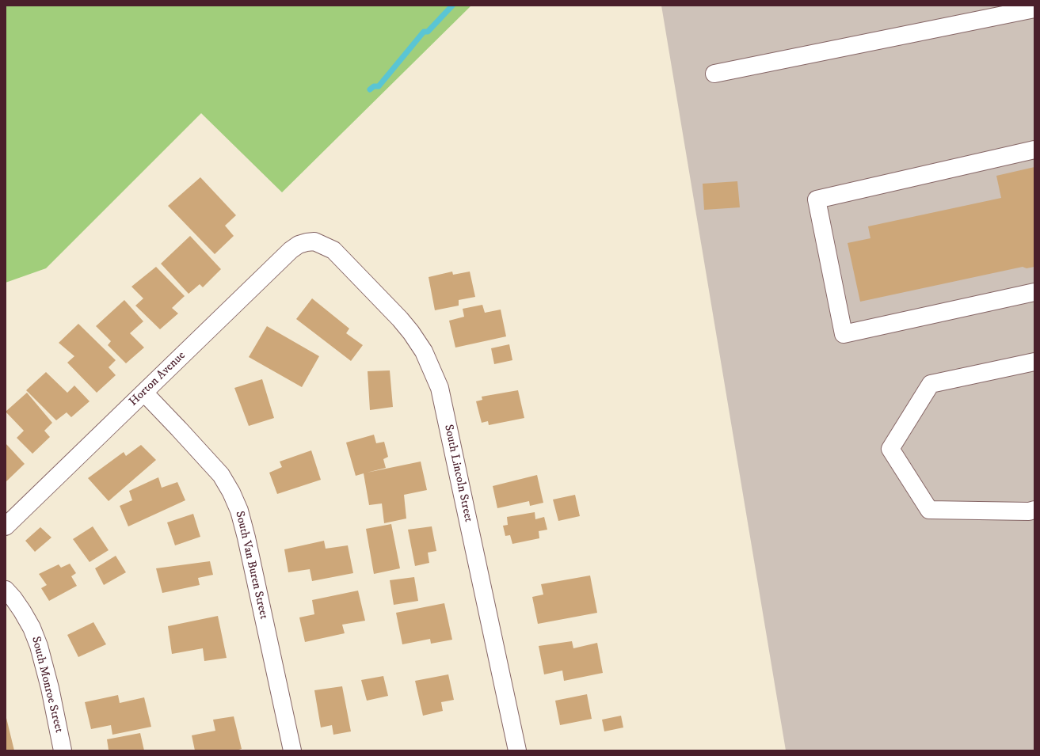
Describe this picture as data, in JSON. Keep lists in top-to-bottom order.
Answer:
{
  "streets": {
    "street": [
      "Horton Avenue",
      "South Lincoln Street",
      "South Van Buren Street",
      "South Monroe Street"
    ]
  },
  "crossings": [
    ["Horton Avenue", "South Lincoln Street"],
    ["Horton Avenue", "South Van Buren Street"]
  ]
}
